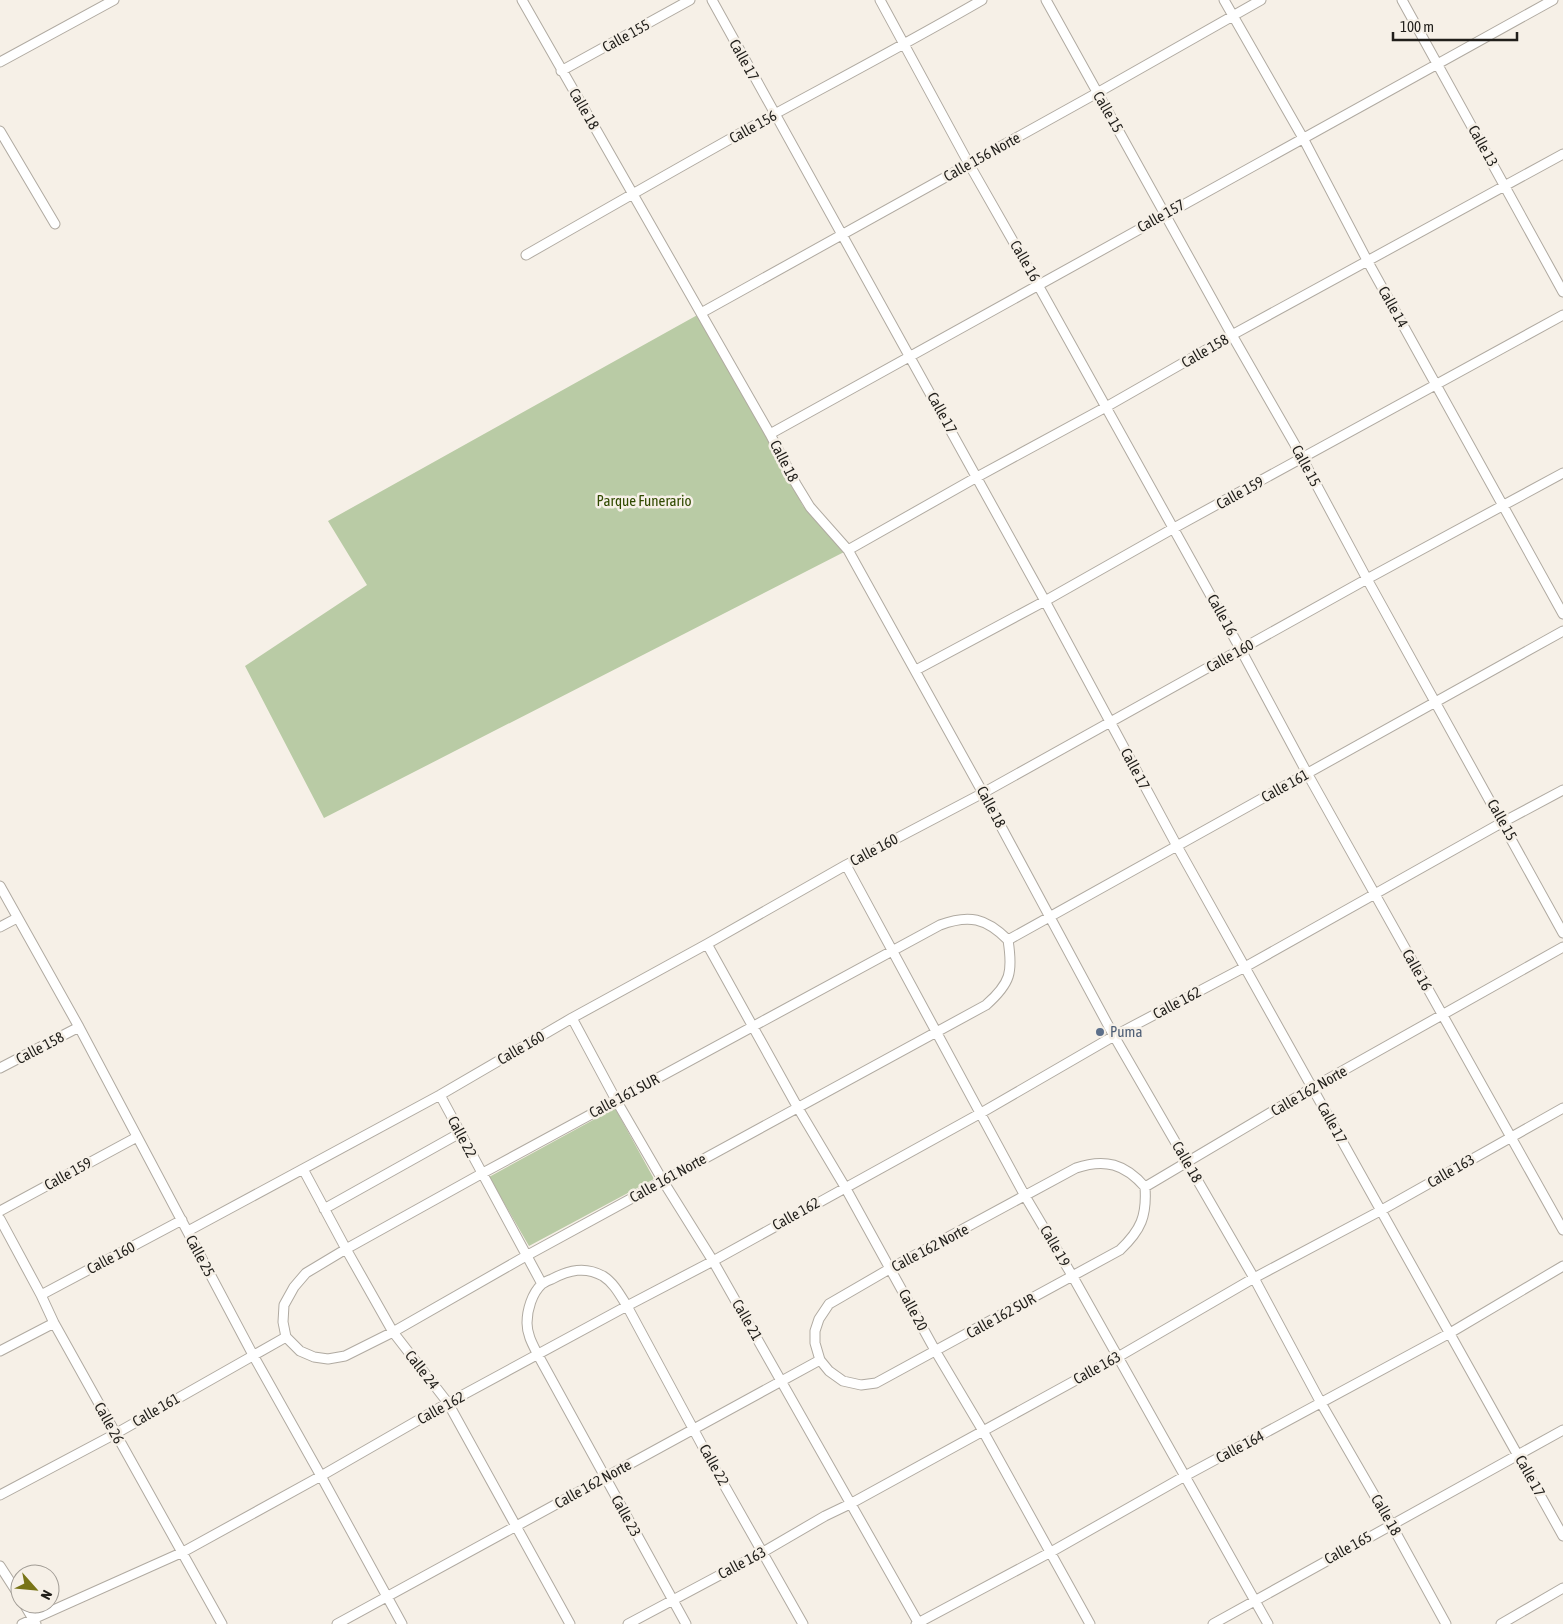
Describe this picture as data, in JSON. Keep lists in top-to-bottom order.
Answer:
{
  "streets": {
    "street": [
      "Calle 155",
      "Calle 17",
      "Calle 18",
      "Calle 15",
      "Calle 156",
      "Calle 13",
      "Calle 156 Norte",
      "Calle 157",
      "Calle 16",
      "Calle 14",
      "Calle 158",
      "Calle 159",
      "Calle 160",
      "Calle 161",
      "Calle 162",
      "Calle 162 Norte",
      "Calle 161 SUR",
      "Calle 22",
      "Calle 163",
      "Calle 161 Norte",
      "Calle 19",
      "Calle 25",
      "Calle 20",
      "Calle 162 SUR",
      "Calle 21",
      "Calle 24",
      "Calle 26",
      "Calle 164",
      "Calle 23",
      "Calle 165"
    ]
  },
  "crossings": [
    ["Calle 155", "Calle 18"],
    ["Calle 17", "Calle 156"],
    ["Calle 17", "Calle 156 Norte"],
    ["Calle 17", "Calle 157"],
    ["Calle 17", "Calle 158"],
    ["Calle 17", "Calle 159"],
    ["Calle 17", "Calle 160"],
    ["Calle 17", "Calle 161"],
    ["Calle 17", "Calle 162"],
    ["Calle 17", "Calle 162 Norte"],
    ["Calle 17", "Calle 163"],
    ["Calle 17", "Calle 164"],
    ["Calle 17", "Calle 165"],
    ["Calle 18", "Calle 156"],
    ["Calle 18", "Calle 156 Norte"],
    ["Calle 18", "Calle 157"],
    ["Calle 18", "Calle 158"],
    ["Calle 18", "Calle 159"],
    ["Calle 18", "Calle 160"],
    ["Calle 18", "Calle 161"],
    ["Calle 18", "Calle 162"],
    ["Calle 18", "Calle 162 Norte"],
    ["Calle 18", "Calle 163"],
    ["Calle 18", "Calle 164"],
    ["Calle 18", "Calle 165"],
    ["Calle 15", "Calle 156 Norte"],
    ["Calle 15", "Calle 157"],
    ["Calle 15", "Calle 158"],
    ["Calle 15", "Calle 159"],
    ["Calle 15", "Calle 160"],
    ["Calle 15", "Calle 161"],
    ["Calle 15", "Calle 162"],
    ["Calle 156", "Calle 16"],
    ["Calle 13", "Calle 157"],
    ["Calle 13", "Calle 158"],
    ["Calle 156 Norte", "Calle 16"],
    ["Calle 156 Norte", "Calle 14"],
    ["Calle 157", "Calle 16"],
    ["Calle 157", "Calle 14"],
    ["Calle 16", "Calle 158"],
    ["Calle 16", "Calle 159"],
    ["Calle 16", "Calle 160"],
    ["Calle 16", "Calle 161"],
    ["Calle 16", "Calle 162"],
    ["Calle 16", "Calle 162 Norte"],
    ["Calle 16", "Calle 163"],
    ["Calle 14", "Calle 158"],
    ["Calle 14", "Calle 159"],
    ["Calle 14", "Calle 160"],
    ["Calle 158", "Calle 25"],
    ["Calle 159", "Calle 25"],
    ["Calle 160", "Calle 22"],
    ["Calle 160", "Calle 19"],
    ["Calle 160", "Calle 25"],
    ["Calle 160", "Calle 20"],
    ["Calle 160", "Calle 21"],
    ["Calle 160", "Calle 24"],
    ["Calle 160", "Calle 26"],
    ["Calle 161", "Calle 161 SUR"],
    ["Calle 161", "Calle 161 Norte"],
    ["Calle 161", "Calle 19"],
    ["Calle 161", "Calle 25"],
    ["Calle 161", "Calle 24"],
    ["Calle 161", "Calle 26"],
    ["Calle 162", "Calle 22"],
    ["Calle 162", "Calle 19"],
    ["Calle 162", "Calle 25"],
    ["Calle 162", "Calle 20"],
    ["Calle 162", "Calle 21"],
    ["Calle 162", "Calle 24"],
    ["Calle 162", "Calle 26"],
    ["Calle 162", "Calle 23"],
    ["Calle 162 Norte", "Calle 22"],
    ["Calle 162 Norte", "Calle 19"],
    ["Calle 162 Norte", "Calle 25"],
    ["Calle 162 Norte", "Calle 20"],
    ["Calle 162 Norte", "Calle 162 SUR"],
    ["Calle 162 Norte", "Calle 21"],
    ["Calle 162 Norte", "Calle 24"],
    ["Calle 162 Norte", "Calle 23"],
    ["Calle 161 SUR", "Calle 22"],
    ["Calle 161 SUR", "Calle 161 Norte"],
    ["Calle 161 SUR", "Calle 19"],
    ["Calle 161 SUR", "Calle 20"],
    ["Calle 161 SUR", "Calle 21"],
    ["Calle 161 SUR", "Calle 24"],
    ["Calle 22", "Calle 163"],
    ["Calle 22", "Calle 161 Norte"],
    ["Calle 22", "Calle 23"],
    ["Calle 163", "Calle 19"],
    ["Calle 163", "Calle 20"],
    ["Calle 163", "Calle 21"],
    ["Calle 163", "Calle 23"],
    ["Calle 161 Norte", "Calle 19"],
    ["Calle 161 Norte", "Calle 20"],
    ["Calle 161 Norte", "Calle 21"],
    ["Calle 161 Norte", "Calle 24"],
    ["Calle 19", "Calle 162 SUR"],
    ["Calle 19", "Calle 164"],
    ["Calle 19", "Calle 165"],
    ["Calle 20", "Calle 162 SUR"],
    ["Calle 20", "Calle 164"],
    ["Calle 21", "Calle 164"]
  ],
  "parks": ["Parque Funerario"],
  "places": ["Puma"],
  "scale_bar": "100 m",
  "north": "bottom right"
}
